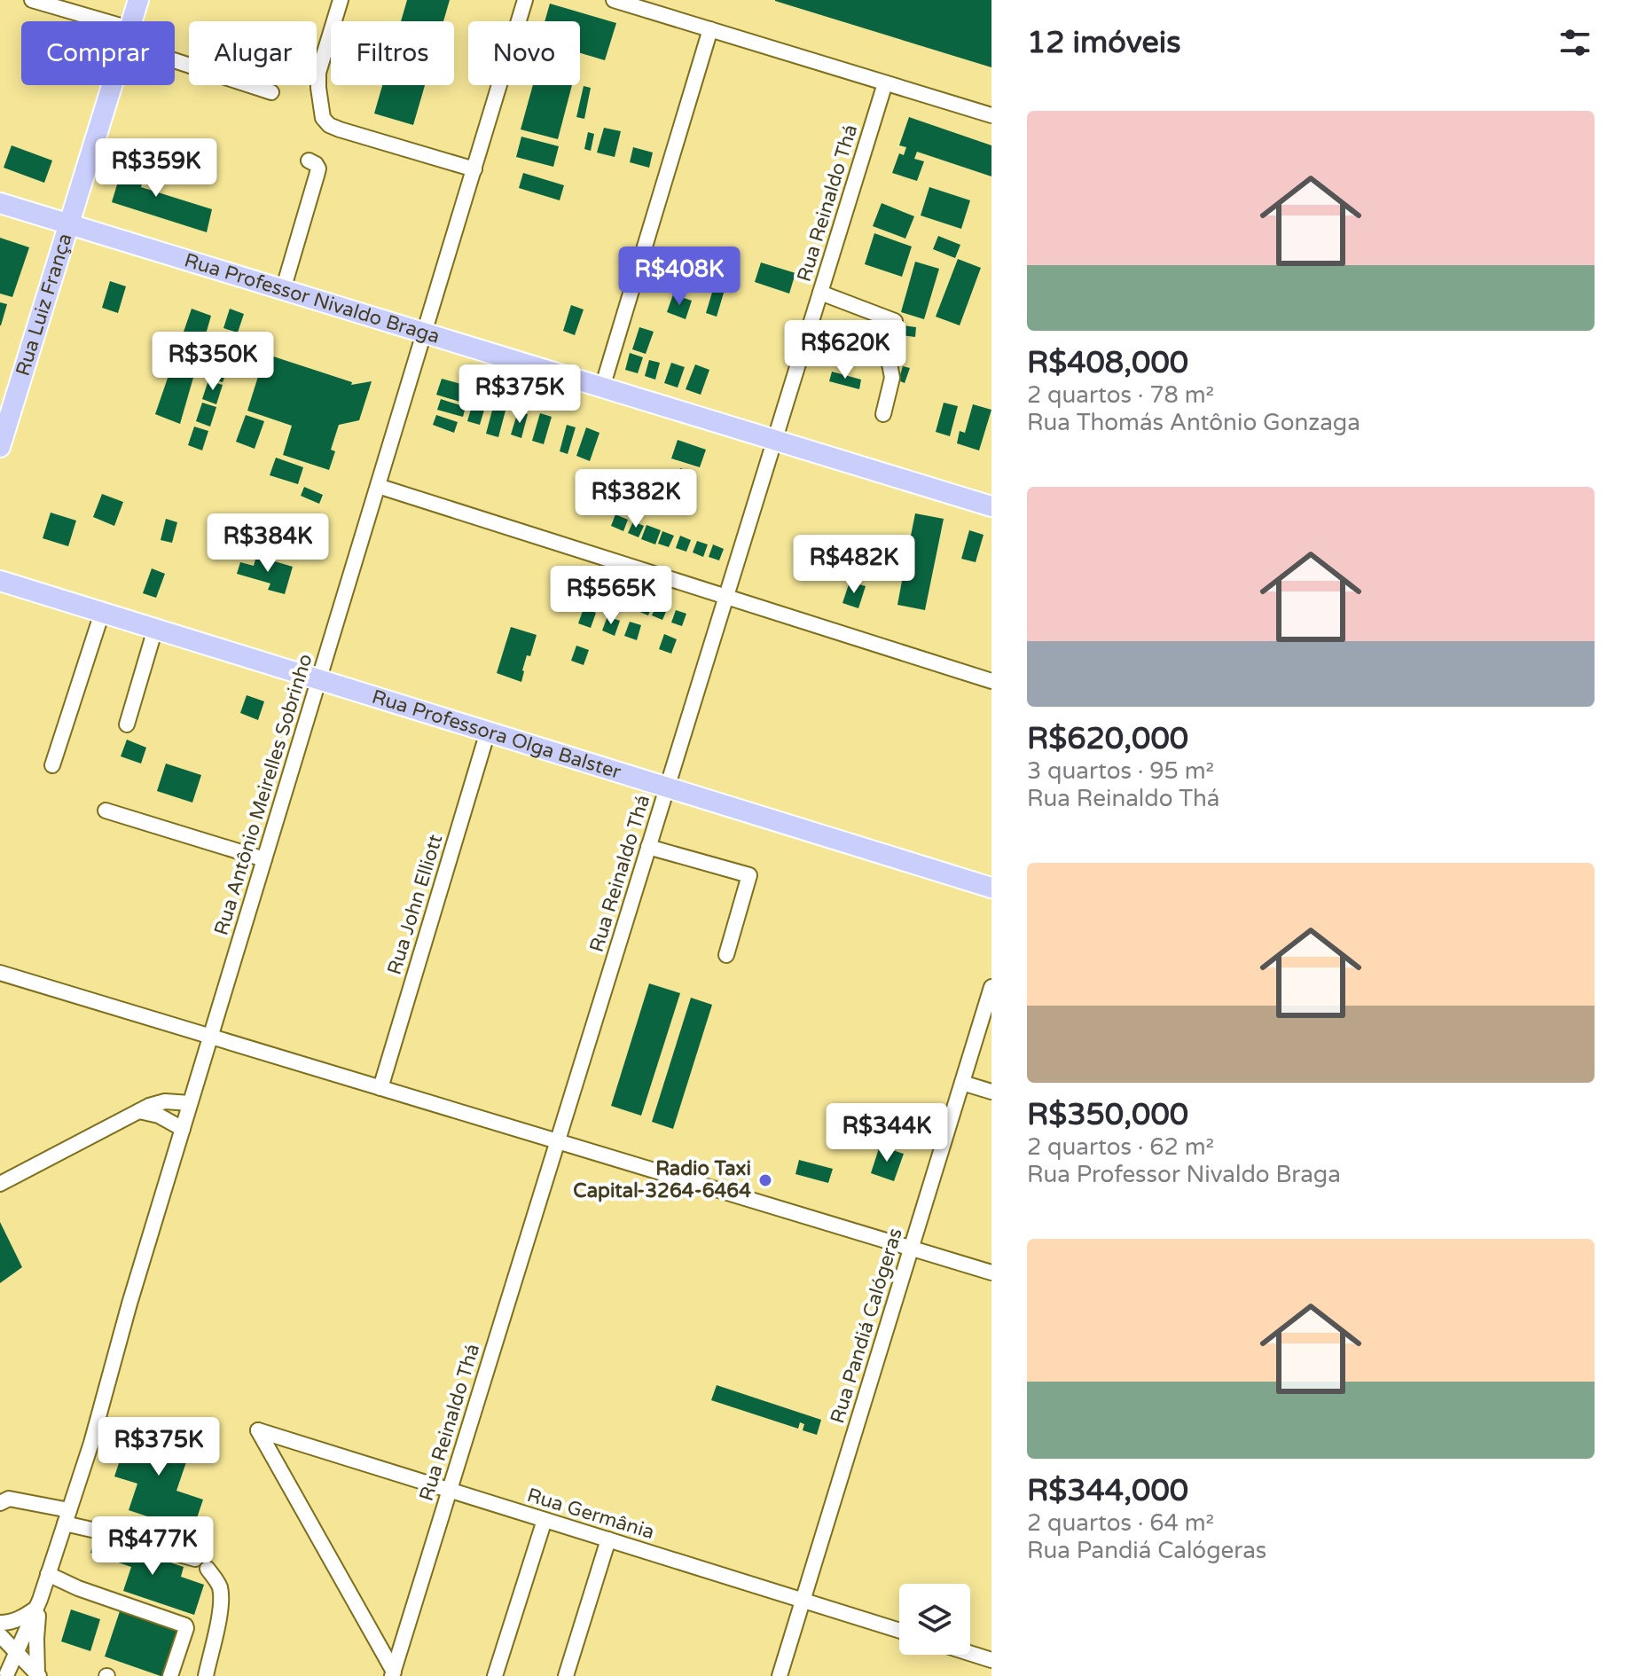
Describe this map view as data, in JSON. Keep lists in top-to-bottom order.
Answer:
{
  "streets": {
    "main road": ["Rua Professor Nivaldo Braga", "Rua Luiz França", "Rua Professora Olga Balster"],
    "street": [
      "Rua Reinaldo Thá",
      "Rua Antônio Meirelles Sobrinho",
      "Rua John Elliott",
      "Rua Pandiá Calógeras",
      "Rua Germânia"
    ]
  },
  "crossings": [
    ["Rua Reinaldo Thá", "Rua Professor Nivaldo Braga"],
    ["Rua Reinaldo Thá", "Rua Professora Olga Balster"],
    ["Rua Reinaldo Thá", "Rua Germânia"],
    ["Rua Professor Nivaldo Braga", "Rua Luiz França"],
    ["Rua Professor Nivaldo Braga", "Rua Antônio Meirelles Sobrinho"],
    ["Rua Professora Olga Balster", "Rua Antônio Meirelles Sobrinho"],
    ["Rua Professora Olga Balster", "Rua John Elliott"],
    ["Rua Pandiá Calógeras", "Rua Germânia"]
  ],
  "places": ["Radio Taxi Capital-3264-6464"],
  "page": {
    "heading": "12 imóveis",
    "chip": [
      "Comprar",
      "Alugar",
      "Filtros",
      "Novo"
    ],
    "list": [
      {
        "name": "R$408,000",
        "note": "2 quartos · 78 m² · Rua Thomás Antônio Gonzaga"
      },
      {
        "name": "R$620,000",
        "note": "3 quartos · 95 m² · Rua Reinaldo Thá"
      },
      {
        "name": "R$350,000",
        "note": "2 quartos · 62 m² · Rua Professor Nivaldo Braga"
      },
      {
        "name": "R$344,000",
        "note": "2 quartos · 64 m² · Rua Pandiá Calógeras"
      }
    ],
    "price": [
      "R$359K",
      "R$408K",
      "R$620K",
      "R$350K",
      "R$375K",
      "R$382K",
      "R$384K",
      "R$482K",
      "R$565K",
      "R$344K",
      "R$375K",
      "R$477K"
    ]
  }
}
